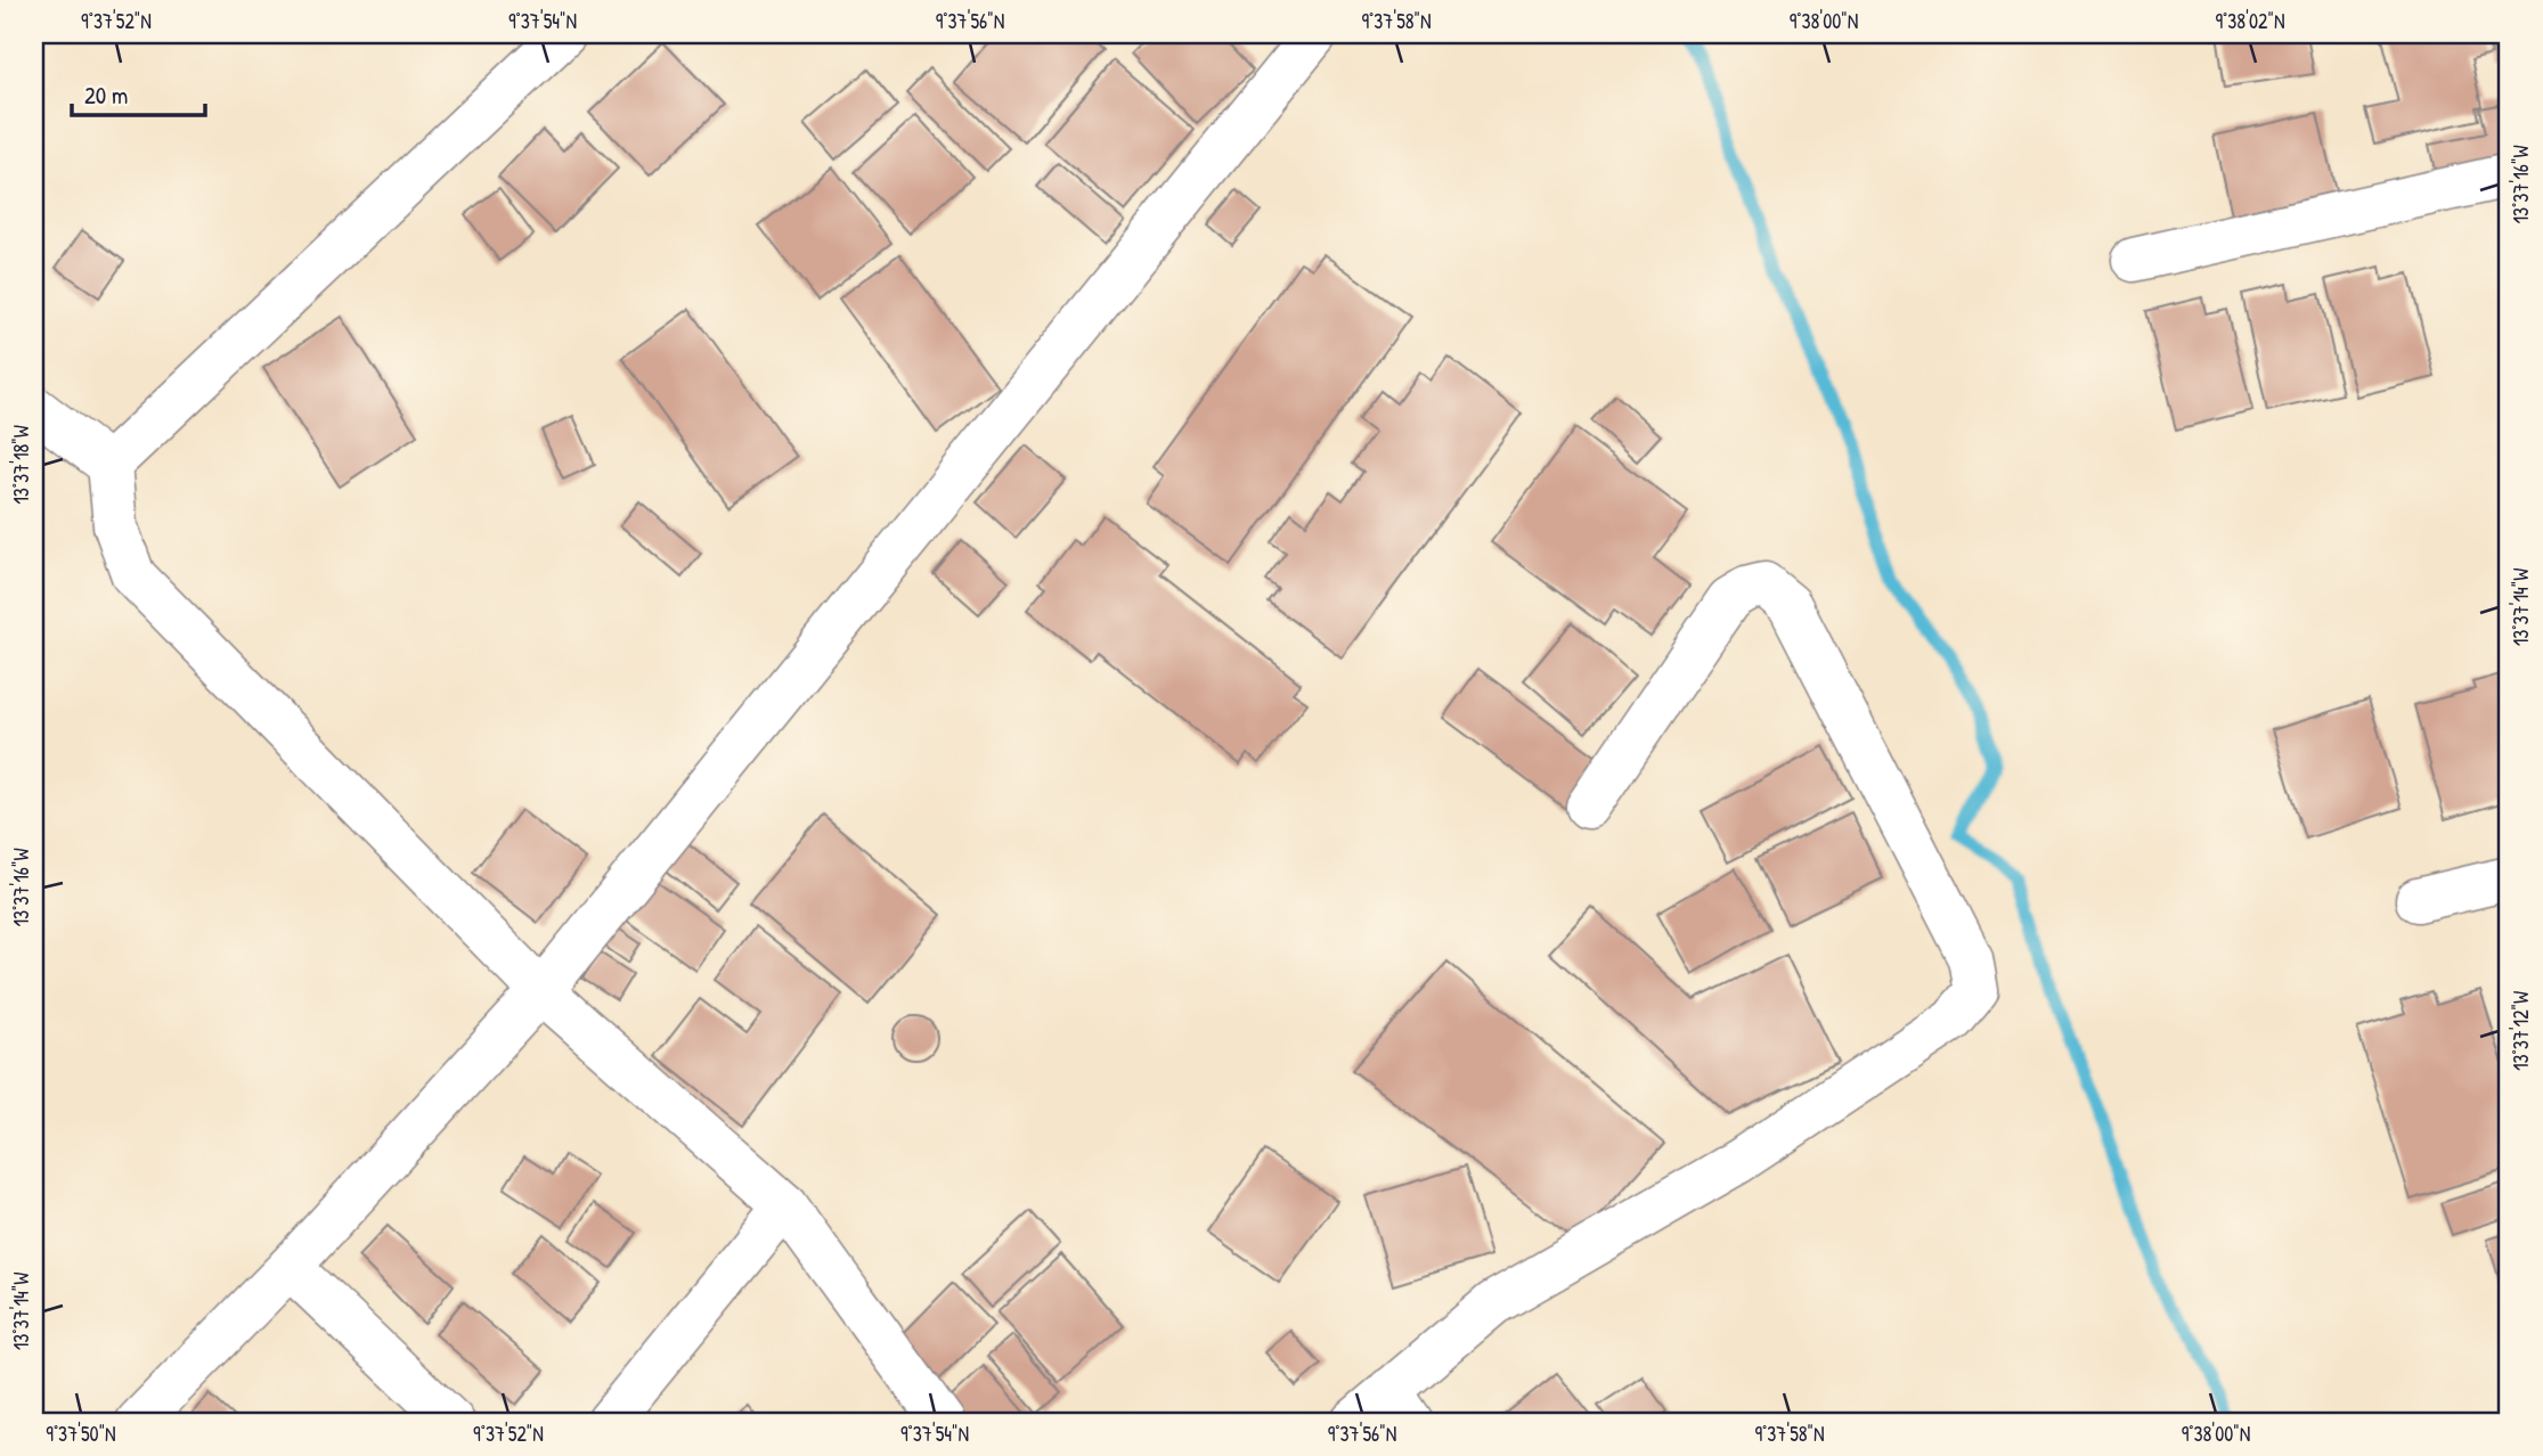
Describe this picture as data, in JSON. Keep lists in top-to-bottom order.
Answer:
{
  "scale_bar": "20 m",
  "coordinates": [
    "9°37'52\"N",
    "9°37'54\"N",
    "9°37'56\"N",
    "9°37'58\"N",
    "9°38'00\"N",
    "9°38'02\"N",
    "13°37'16\"W",
    "13°37'18\"W",
    "13°37'14\"W",
    "13°37'12\"W",
    "9°37'50\"N"
  ]
}
